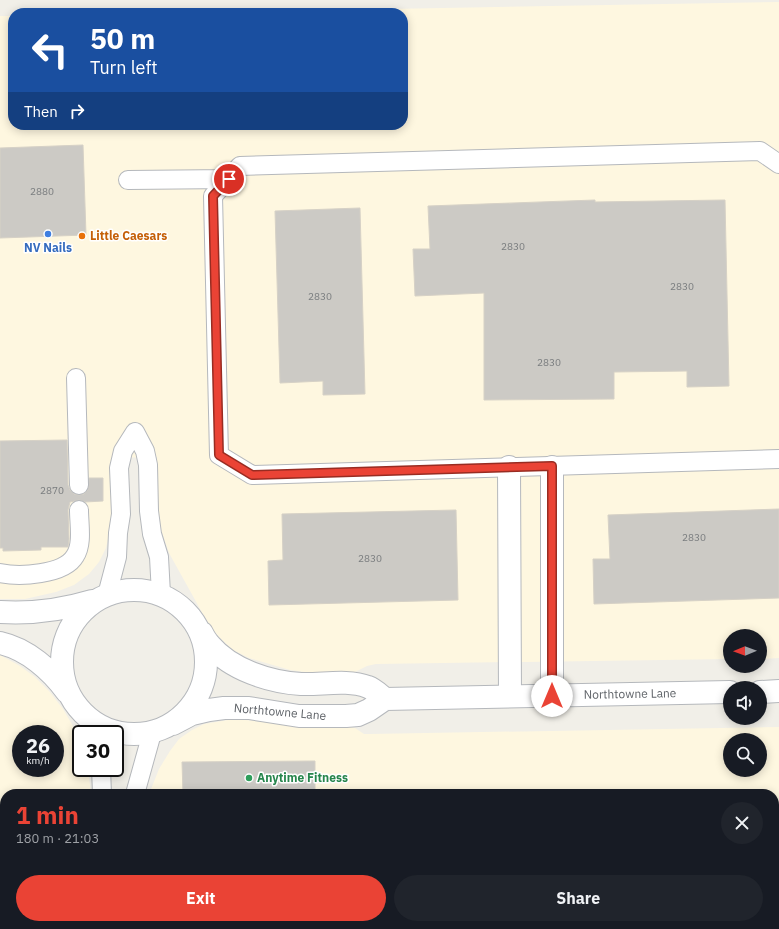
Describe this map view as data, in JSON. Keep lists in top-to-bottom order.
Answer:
{
  "streets": {
    "street": ["Northtowne Lane"]
  },
  "places": ["NV Nails", "Little Caesars", "Anytime Fitness"],
  "house_numbers": [
    "2880",
    "2830",
    "2830",
    "2830",
    "2830",
    "2870",
    "2830",
    "2830"
  ],
  "north": "left",
  "page": {
    "turn": ["50 m", "Turn left"],
    "then": "Then",
    "speed": "26 km/h",
    "limit": "30",
    "heading": ["1 min", "180 m · 21:03"],
    "buttons": ["Exit", "Share"]
  }
}
